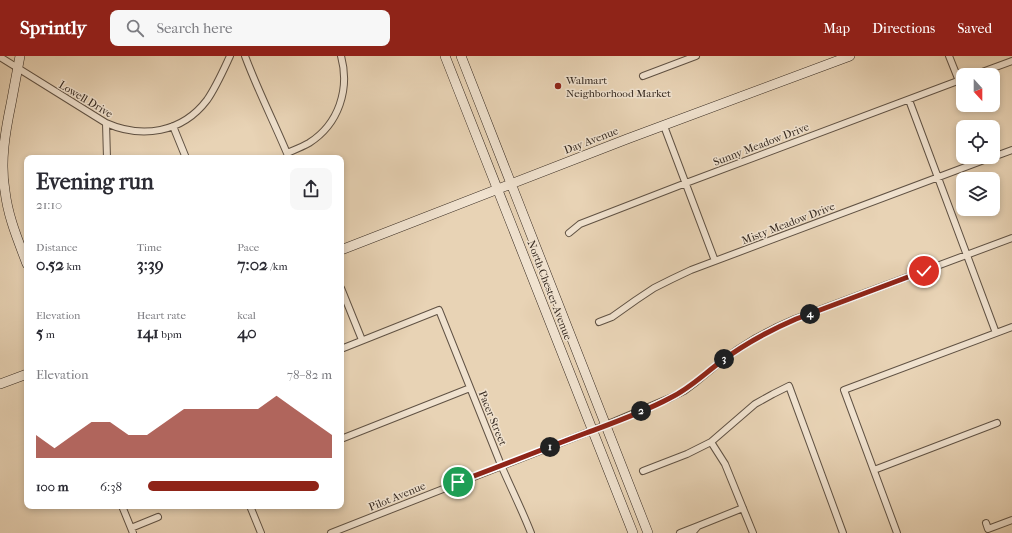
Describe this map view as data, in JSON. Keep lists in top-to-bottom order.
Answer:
{
  "streets": {
    "main road": ["Day Avenue", "North Chester Avenue"],
    "street": [
      "Lowell Drive",
      "Sunny Meadow Drive",
      "Misty Meadow Drive",
      "Pacer Street",
      "Pilot Avenue"
    ]
  },
  "crossings": [
    ["Day Avenue", "North Chester Avenue"],
    ["North Chester Avenue", "Pilot Avenue"],
    ["Pacer Street", "Pilot Avenue"]
  ],
  "places": ["Walmart Neighborhood Market"],
  "north": "bottom",
  "page": {
    "header": "Sprintly",
    "search": "Search here",
    "nav": ["Map", "Directions", "Saved"],
    "heading": ["Evening run", "21:10"],
    "stats": [
      ["Distance", "0.52 km"],
      ["Time", "3:39"],
      ["Pace", "7:02 /km"],
      ["Elevation", "5 m"],
      ["Heart rate", "141 bpm"],
      ["kcal", "40"]
    ],
    "pins": [
      "4",
      "3",
      "2",
      "1"
    ],
    "chart": ["Elevation", "78–82 m"],
    "list": [
      {
        "name": "100 m",
        "note": "6:38"
      }
    ]
  }
}
